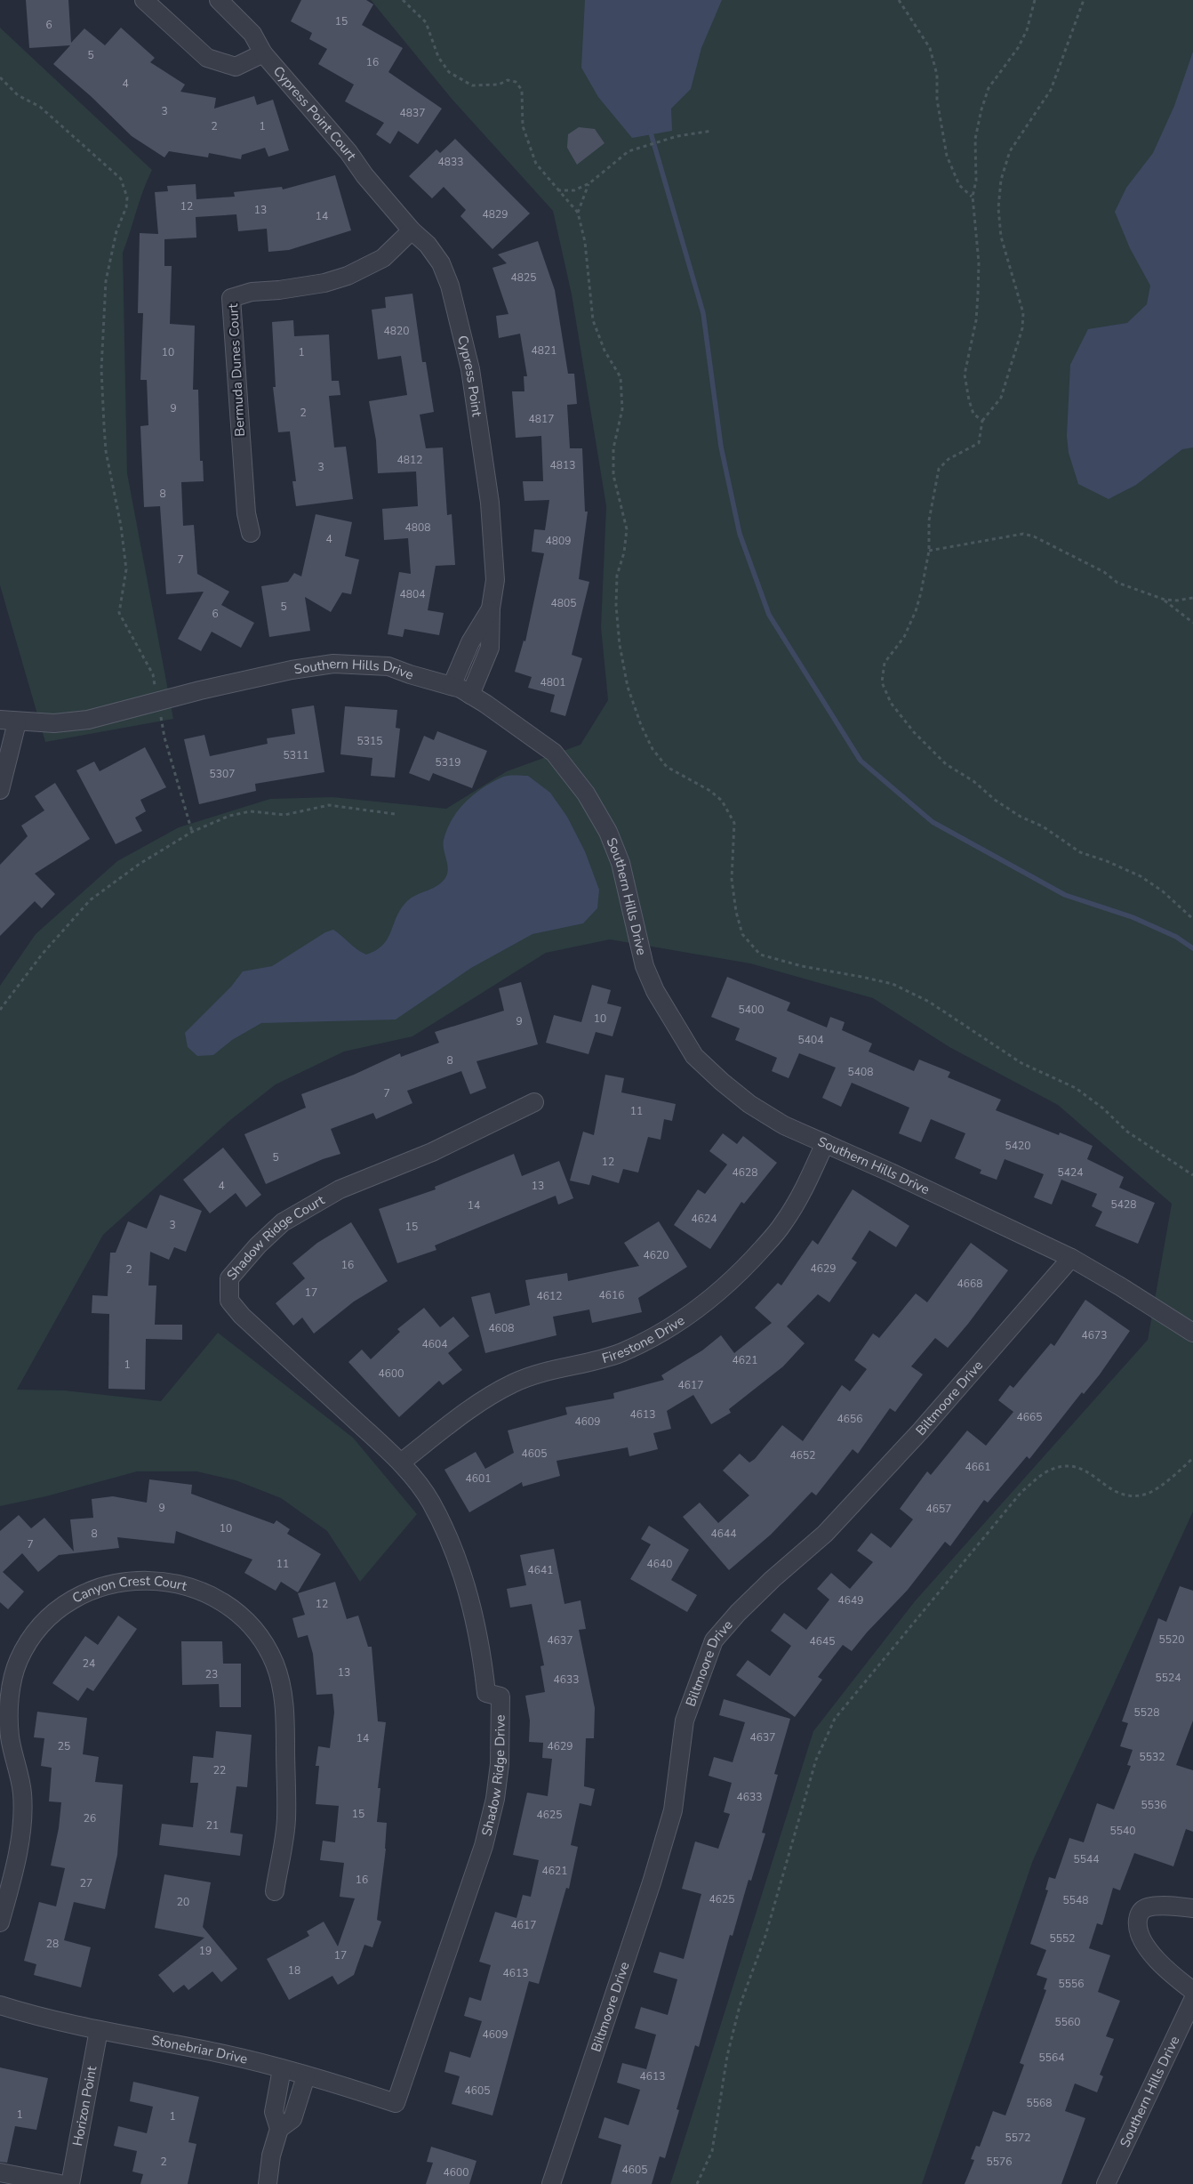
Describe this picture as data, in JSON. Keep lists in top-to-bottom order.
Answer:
{
  "streets": {
    "street": [
      "Cypress Point Court",
      "Bermuda Dunes Court",
      "Cypress Point",
      "Southern Hills Drive",
      "Shadow Ridge Court",
      "Firestone Drive",
      "Biltmoore Drive",
      "Canyon Crest Court",
      "Shadow Ridge Drive",
      "Stonebriar Drive",
      "Horizon Point"
    ]
  },
  "crossings": [
    ["Cypress Point Court", "Cypress Point"],
    ["Bermuda Dunes Court", "Cypress Point"],
    ["Cypress Point", "Southern Hills Drive"],
    ["Southern Hills Drive", "Firestone Drive"],
    ["Southern Hills Drive", "Biltmoore Drive"],
    ["Shadow Ridge Court", "Firestone Drive"],
    ["Shadow Ridge Court", "Shadow Ridge Drive"],
    ["Firestone Drive", "Shadow Ridge Drive"],
    ["Shadow Ridge Drive", "Stonebriar Drive"],
    ["Stonebriar Drive", "Horizon Point"]
  ],
  "house_numbers": [
    "15",
    "6",
    "5",
    "16",
    "4",
    "3",
    "4837",
    "2",
    "1",
    "4833",
    "12",
    "13",
    "4829",
    "14",
    "4825",
    "4820",
    "4821",
    "10",
    "1",
    "9",
    "2",
    "4817",
    "4812",
    "4813",
    "3",
    "8",
    "4808",
    "4",
    "4809",
    "7",
    "4804",
    "4805",
    "5",
    "6",
    "4801",
    "5315",
    "5311",
    "5319",
    "5307",
    "5400",
    "10",
    "9",
    "5404",
    "8",
    "5408",
    "7",
    "11",
    "5420",
    "5",
    "12",
    "4628",
    "5424",
    "4",
    "13",
    "5428",
    "14",
    "4624",
    "3",
    "15",
    "4620",
    "16",
    "4629",
    "2",
    "4668",
    "17",
    "4616",
    "4612",
    "4608",
    "4673",
    "4604",
    "4621",
    "1",
    "4600",
    "4617",
    "4613",
    "4665",
    "4656",
    "4609",
    "4605",
    "4652",
    "4661",
    "4601",
    "9",
    "4657",
    "10",
    "8",
    "4644",
    "7",
    "11",
    "4640",
    "4641",
    "4649",
    "12",
    "5520",
    "4637",
    "4645",
    "24",
    "13",
    "23",
    "5524",
    "4633",
    "5528",
    "4637",
    "14",
    "25",
    "4629",
    "5532",
    "22",
    "4633",
    "5536",
    "15",
    "4625",
    "26",
    "21",
    "5540",
    "5544",
    "4621",
    "16",
    "27",
    "4625",
    "5548",
    "20",
    "4617",
    "5552",
    "28",
    "19",
    "17",
    "18",
    "4613",
    "5556",
    "5560",
    "4609",
    "5564",
    "4613",
    "4605",
    "5568",
    "1",
    "1",
    "5572",
    "2",
    "5576",
    "4605",
    "4600"
  ]
}
